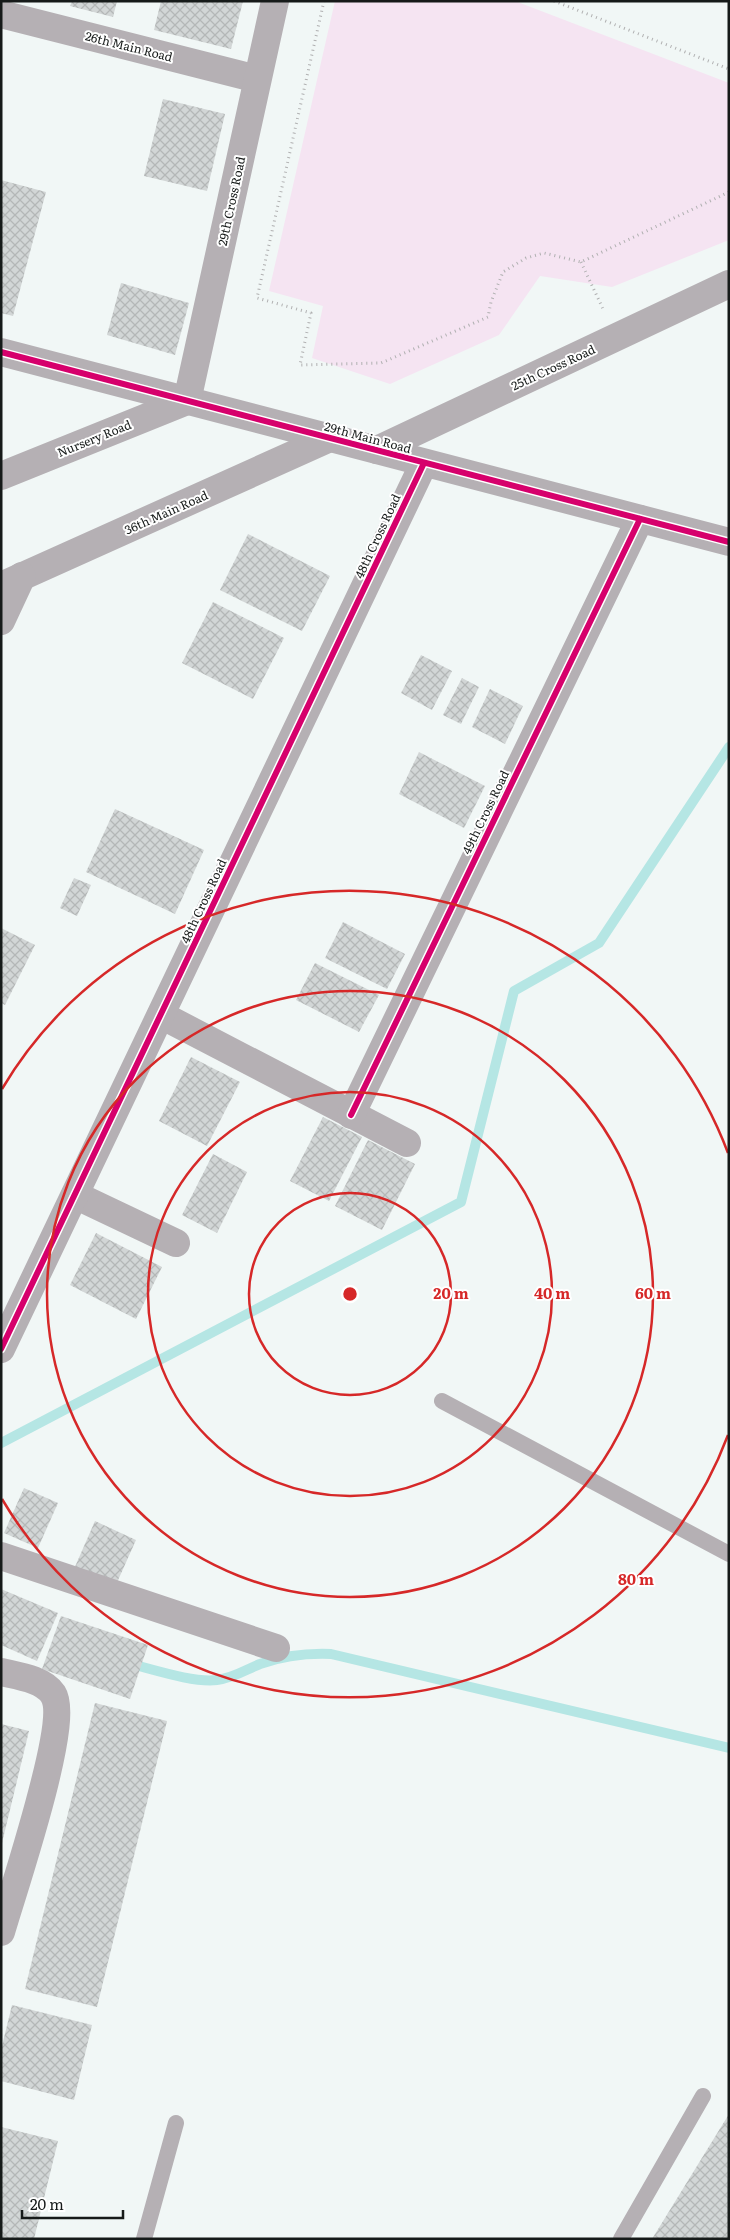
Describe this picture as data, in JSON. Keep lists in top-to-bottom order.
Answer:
{
  "streets": {
    "street": [
      "26th Main Road",
      "29th Cross Road",
      "25th Cross Road",
      "29th Main Road",
      "Nursery Road",
      "36th Main Road",
      "48th Cross Road",
      "49th Cross Road"
    ]
  },
  "crossings": [
    ["26th Main Road", "29th Cross Road"],
    ["29th Cross Road", "29th Main Road"],
    ["29th Cross Road", "Nursery Road"],
    ["25th Cross Road", "29th Main Road"],
    ["29th Main Road", "Nursery Road"],
    ["29th Main Road", "36th Main Road"],
    ["29th Main Road", "48th Cross Road"],
    ["29th Main Road", "49th Cross Road"]
  ],
  "scale_bar": "20 m",
  "rings": [
    "20 m",
    "40 m",
    "60 m",
    "80 m"
  ]
}
